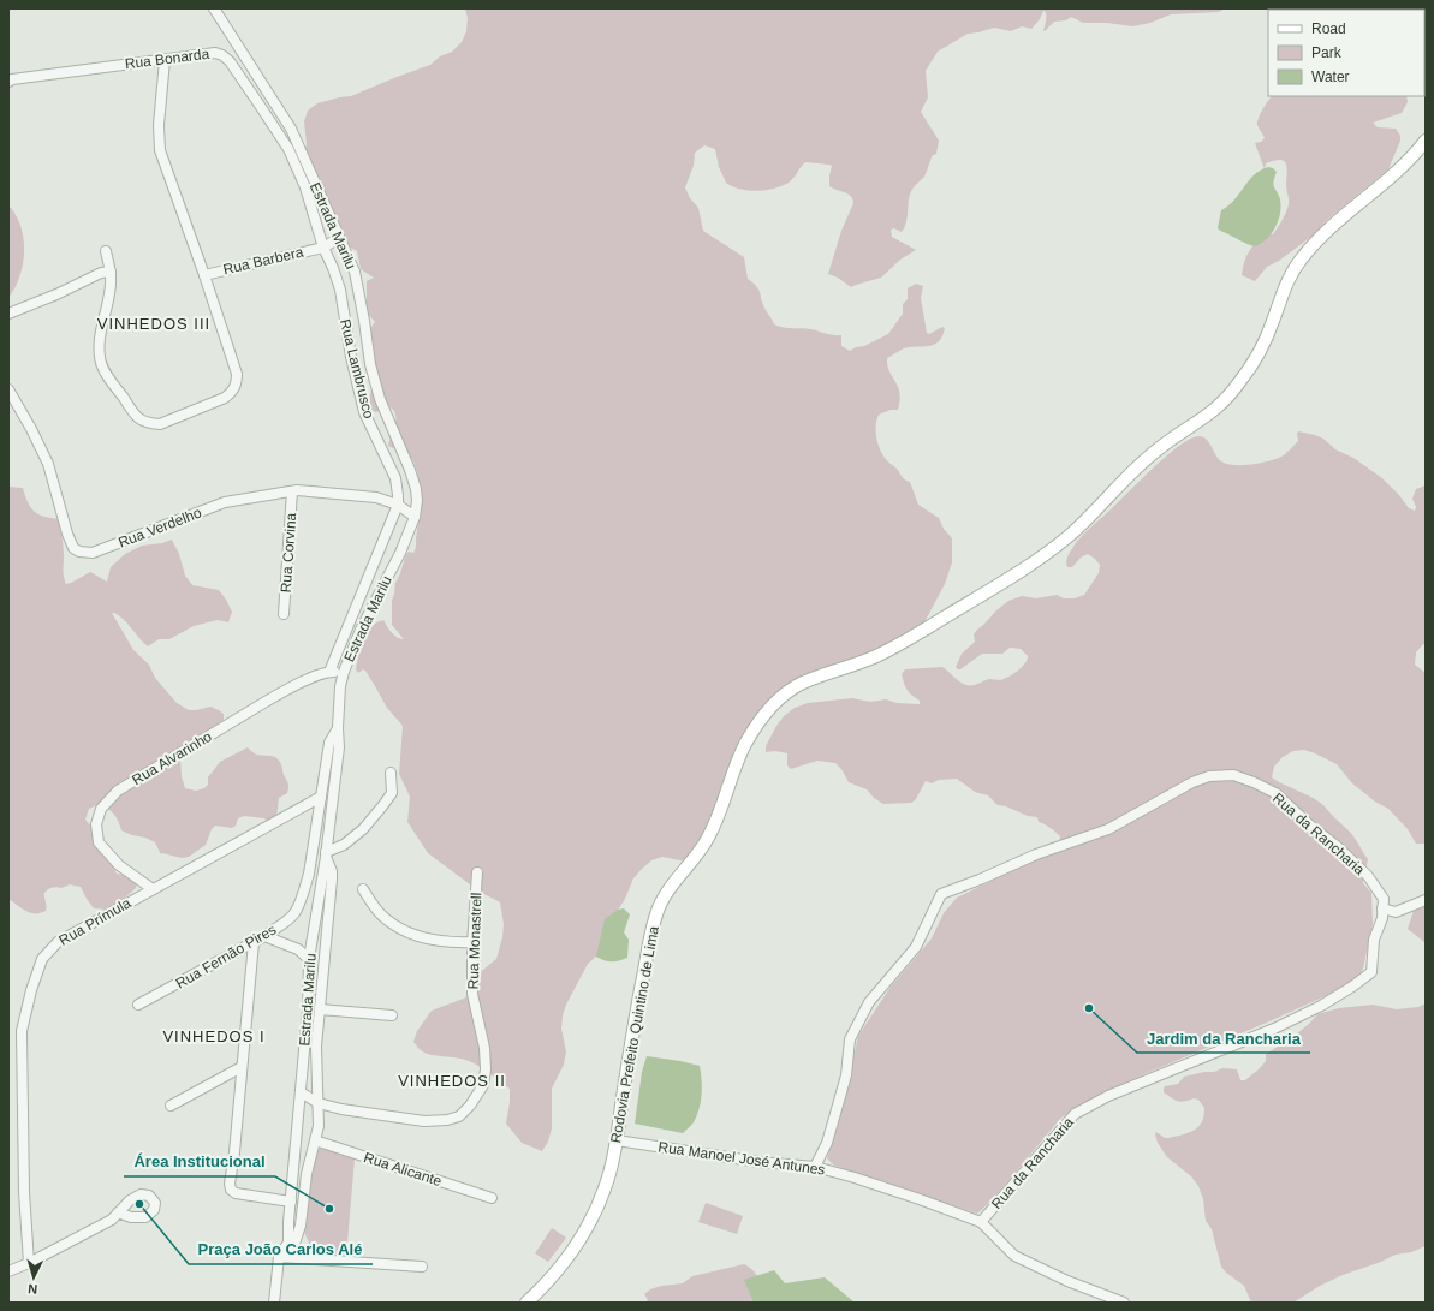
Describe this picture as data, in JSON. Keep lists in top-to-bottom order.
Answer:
{
  "streets": {
    "main road": ["Rodovia Prefeito Quintino de Lima"],
    "street": [
      "Rua Bonarda",
      "Estrada Marilu",
      "Rua Barbera",
      "Rua Lambrusco",
      "Rua Verdelho",
      "Rua Corvina",
      "Rua Alvarinho",
      "Rua da Rancharia",
      "Rua Prímula",
      "Rua Monastrell",
      "Rua Fernão Pires",
      "Rua Manoel José Antunes",
      "Rua Alicante"
    ]
  },
  "crossings": [
    ["Rua Bonarda", "Rua Barbera"],
    ["Rua Bonarda", "Rua Lambrusco"],
    ["Estrada Marilu", "Rua Barbera"],
    ["Estrada Marilu", "Rua Verdelho"],
    ["Estrada Marilu", "Rua Alvarinho"],
    ["Estrada Marilu", "Rua Monastrell"],
    ["Estrada Marilu", "Rua Fernão Pires"],
    ["Rua Barbera", "Rua Lambrusco"],
    ["Rua Lambrusco", "Rua Verdelho"],
    ["Rua Lambrusco", "Rua Alvarinho"],
    ["Rua Verdelho", "Rua Corvina"],
    ["Rua Alvarinho", "Rua Prímula"],
    ["Rua da Rancharia", "Rua Manoel José Antunes"],
    ["Rua Prímula", "Rua Fernão Pires"],
    ["Rodovia Prefeito Quintino de Lima", "Rua Manoel José Antunes"]
  ],
  "districts": ["VINHEDOS III", "VINHEDOS I", "VINHEDOS II"],
  "places": ["Jardim da Rancharia", "Praça João Carlos Alé", "Área Institucional"],
  "legend": ["Road", "Park", "Water"],
  "north": "bottom"
}
